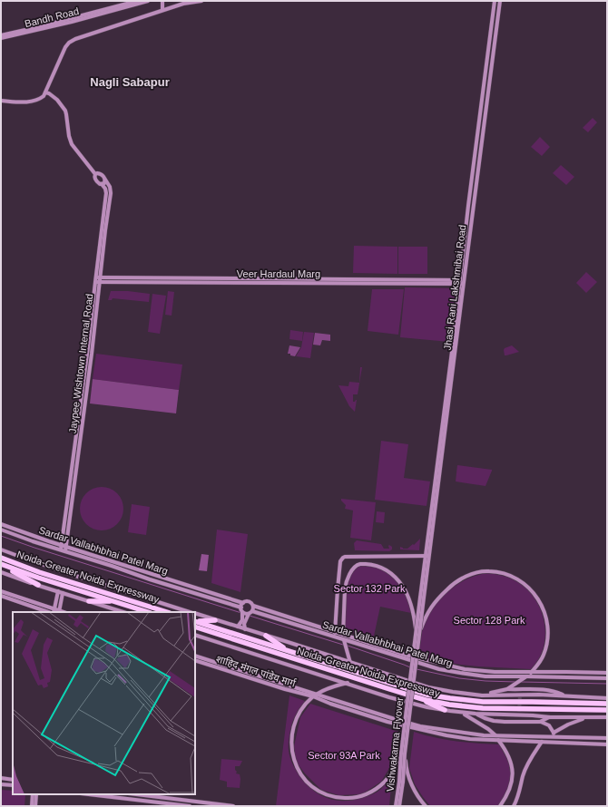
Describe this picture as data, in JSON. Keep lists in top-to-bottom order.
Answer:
{
  "streets": {
    "highway": ["Noida-Greater Noida Expressway"],
    "street": [
      "Bandh Road",
      "Veer Hardaul Marg",
      "Jhasi Rani Lakshmibai Road",
      "Jaypee Wishtown Internal Road",
      "Sardar Vallabhbhai Patel Marg",
      "शाहिद मंगल पांडेय मार्ग",
      "Vishwakarma Flyover"
    ]
  },
  "crossings": [
    ["Veer Hardaul Marg", "Jhasi Rani Lakshmibai Road"],
    ["Veer Hardaul Marg", "Jaypee Wishtown Internal Road"],
    ["Jhasi Rani Lakshmibai Road", "Vishwakarma Flyover"],
    ["Jaypee Wishtown Internal Road", "Sardar Vallabhbhai Patel Marg"]
  ],
  "districts": ["Nagli Sabapur"],
  "parks": ["Sector 132 Park", "Sector 128 Park", "Sector 93A Park"]
}
